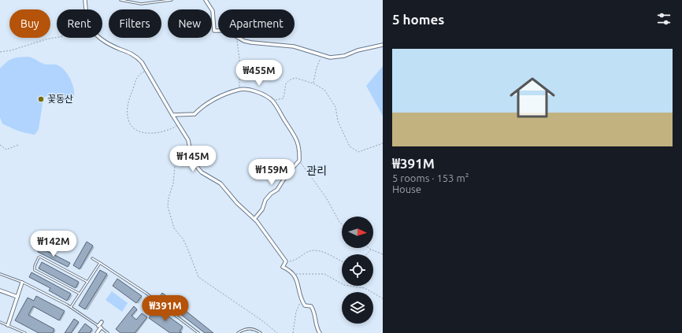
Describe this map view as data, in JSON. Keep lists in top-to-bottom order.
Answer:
{
  "districts": ["관리"],
  "places": ["꽃동산"],
  "north": "right",
  "page": {
    "heading": "5 homes",
    "chip": [
      "Buy",
      "Rent",
      "Filters",
      "New",
      "Apartment"
    ],
    "list": [
      {
        "name": "₩391M",
        "note": "5 rooms · 153 m² · House"
      }
    ],
    "price": [
      "₩455M",
      "₩145M",
      "₩159M",
      "₩142M",
      "₩391M"
    ]
  }
}
